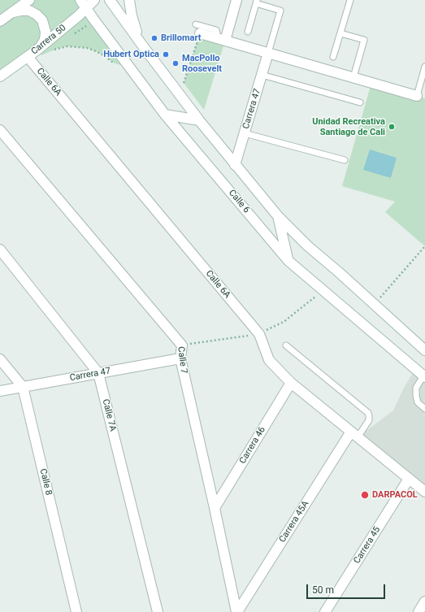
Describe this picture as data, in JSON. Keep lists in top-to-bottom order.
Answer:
{
  "streets": {
    "street": [
      "Carrera 50",
      "Calle 6A",
      "Carrera 47",
      "Calle 6",
      "Calle 7",
      "Calle 7A",
      "Carrera 46",
      "Calle 8",
      "Carrera 45A",
      "Carrera 45"
    ]
  },
  "crossings": [
    ["Carrera 50", "Calle 6A"],
    ["Carrera 50", "Calle 6"],
    ["Calle 6A", "Carrera 46"],
    ["Calle 6A", "Carrera 45A"],
    ["Calle 6A", "Carrera 45"],
    ["Carrera 47", "Calle 7"],
    ["Carrera 47", "Calle 7A"],
    ["Carrera 47", "Calle 8"],
    ["Calle 7", "Carrera 46"],
    ["Calle 7", "Carrera 45A"]
  ],
  "places": [
    "Brillomart",
    "Hubert Optica",
    "MacPollo Roosevelt",
    "Unidad Recreativa Santiago de Cali",
    "DARPACOL"
  ],
  "scale_bar": "50 m"
}
